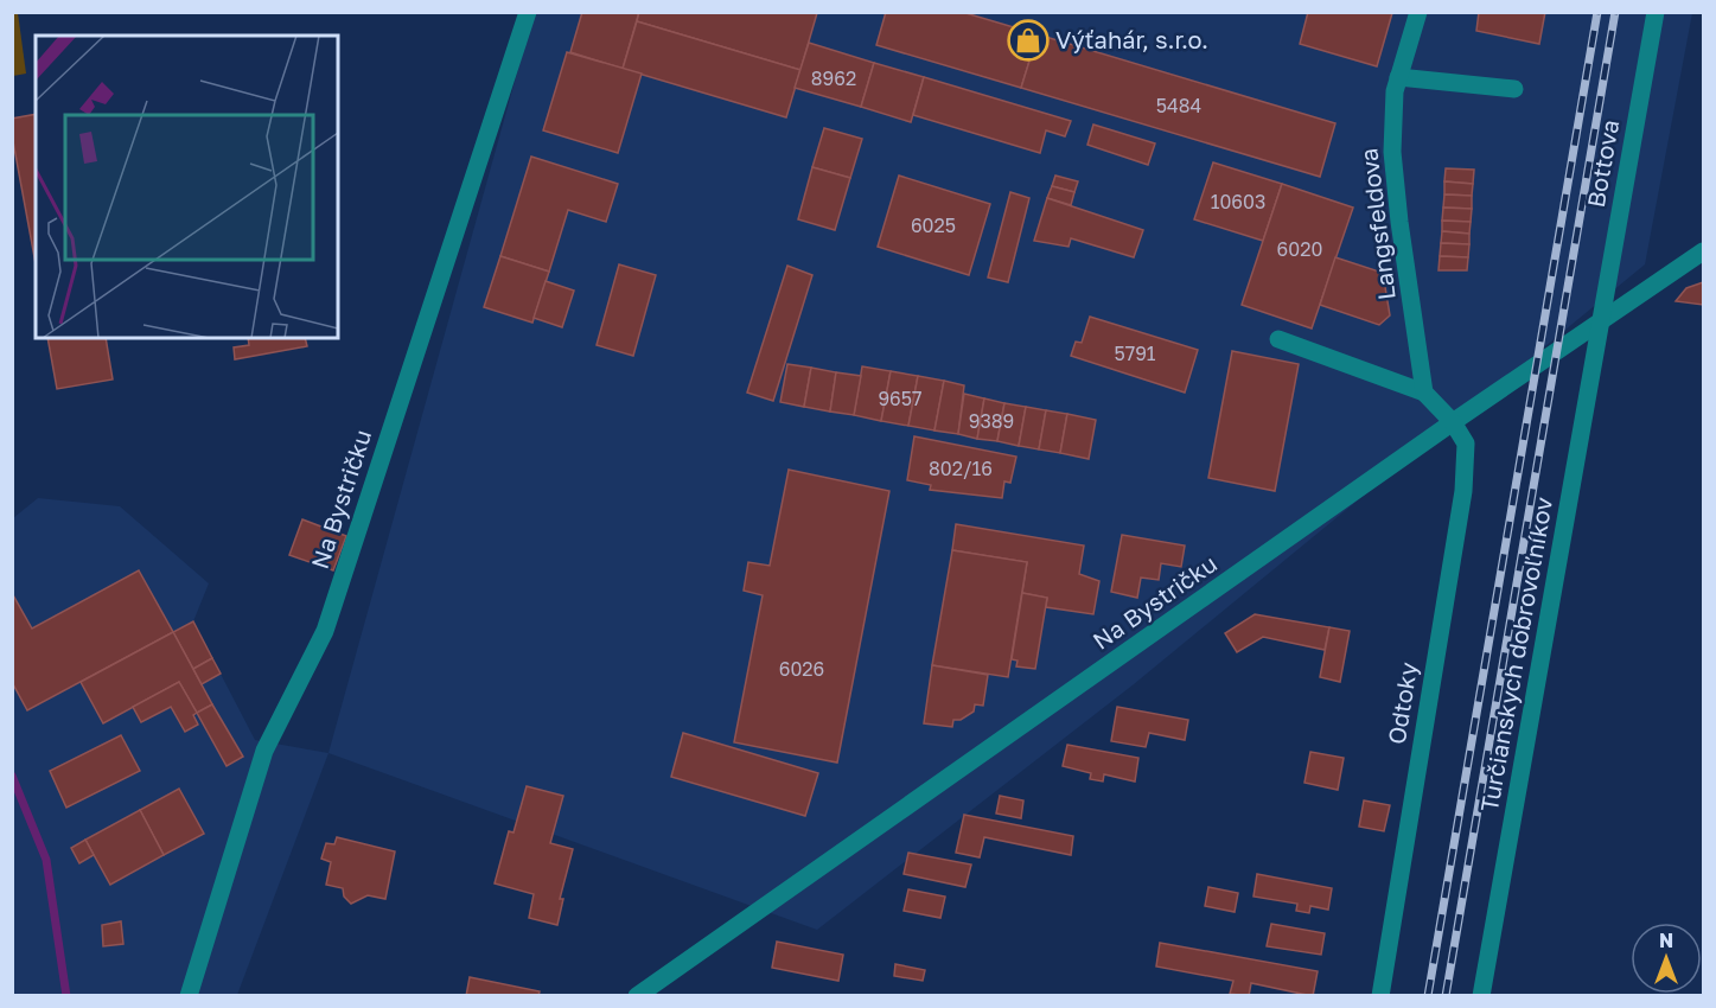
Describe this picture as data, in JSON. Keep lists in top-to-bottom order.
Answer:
{
  "streets": {
    "street": [
      "Bottova",
      "Langsfeldova",
      "Na Bystričku",
      "Turčianskych dobrovoľníkov",
      "Odtoky"
    ]
  },
  "crossings": [
    ["Bottova", "Na Bystričku"],
    ["Bottova", "Turčianskych dobrovoľníkov"],
    ["Na Bystričku", "Turčianskych dobrovoľníkov"],
    ["Na Bystričku", "Odtoky"]
  ],
  "places": {
    "shop": ["Výťahár, s.r.o."]
  },
  "house_numbers": [
    "8962",
    "5484",
    "10603",
    "6025",
    "6020",
    "5791",
    "9657",
    "9389",
    "802/16",
    "6026"
  ],
  "north": "top"
}
